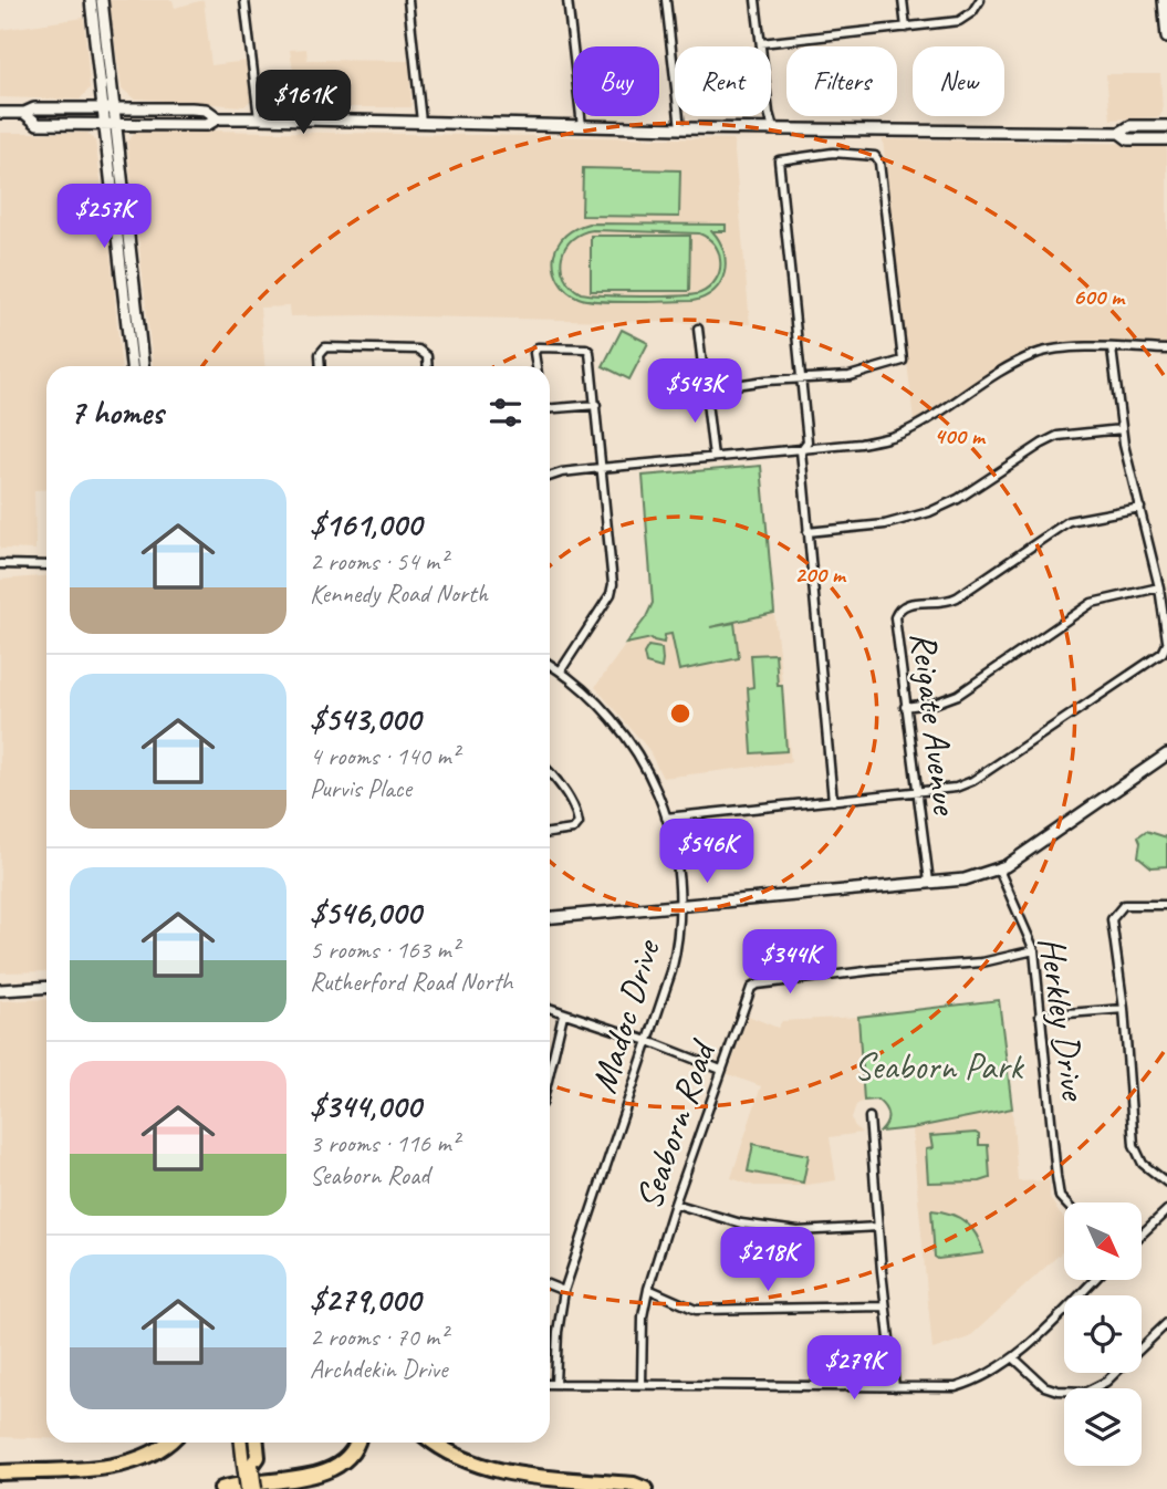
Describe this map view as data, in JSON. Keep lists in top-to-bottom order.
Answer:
{
  "streets": {
    "street": [
      "Reigate Avenue",
      "Madoc Drive",
      "Herkley Drive",
      "Seaborn Road"
    ]
  },
  "crossings": [
    ["Herkley Drive", "Seaborn Road"]
  ],
  "parks": ["Seaborn Park"],
  "north": "bottom right",
  "page": {
    "chip": [
      "Buy",
      "Rent",
      "Filters",
      "New"
    ],
    "price": [
      "$161K",
      "$257K",
      "$543K",
      "$546K",
      "$344K",
      "$218K",
      "$279K"
    ],
    "heading": "7 homes",
    "list": [
      {
        "name": "$161,000",
        "note": "2 rooms · 54 m² · Kennedy Road North"
      },
      {
        "name": "$543,000",
        "note": "4 rooms · 140 m² · Purvis Place"
      },
      {
        "name": "$546,000",
        "note": "5 rooms · 163 m² · Rutherford Road North"
      },
      {
        "name": "$344,000",
        "note": "3 rooms · 116 m² · Seaborn Road"
      },
      {
        "name": "$279,000",
        "note": "2 rooms · 70 m² · Archdekin Drive"
      }
    ]
  },
  "rings": ["600 m", "400 m", "200 m"]
}
